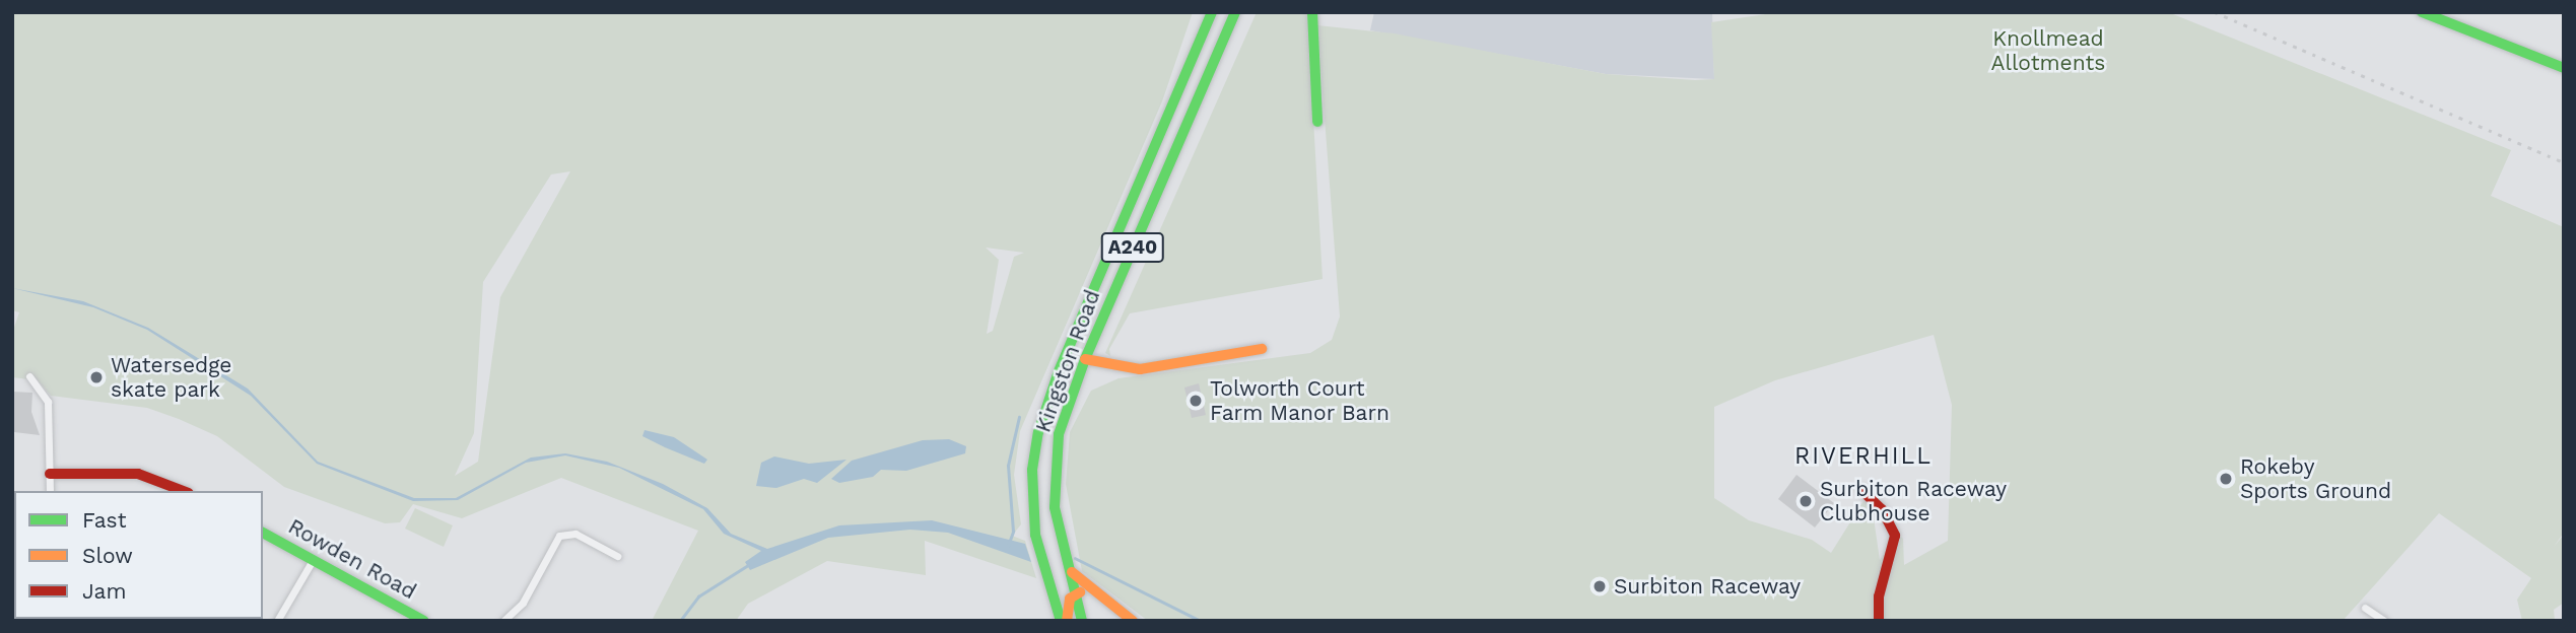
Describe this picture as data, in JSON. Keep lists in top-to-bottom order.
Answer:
{
  "streets": {
    "main road": ["A240", "Kingston Road", "Rowden Road"]
  },
  "crossings": [
    ["A240", "Kingston Road"]
  ],
  "districts": ["RIVERHILL"],
  "parks": ["Knollmead Allotments"],
  "places": [
    "Watersedge skate park",
    "Tolworth Court Farm Manor Barn",
    "Rokeby Sports Ground",
    "Surbiton Raceway Clubhouse",
    "Surbiton Raceway"
  ],
  "legend": ["Fast", "Slow", "Jam"]
}
